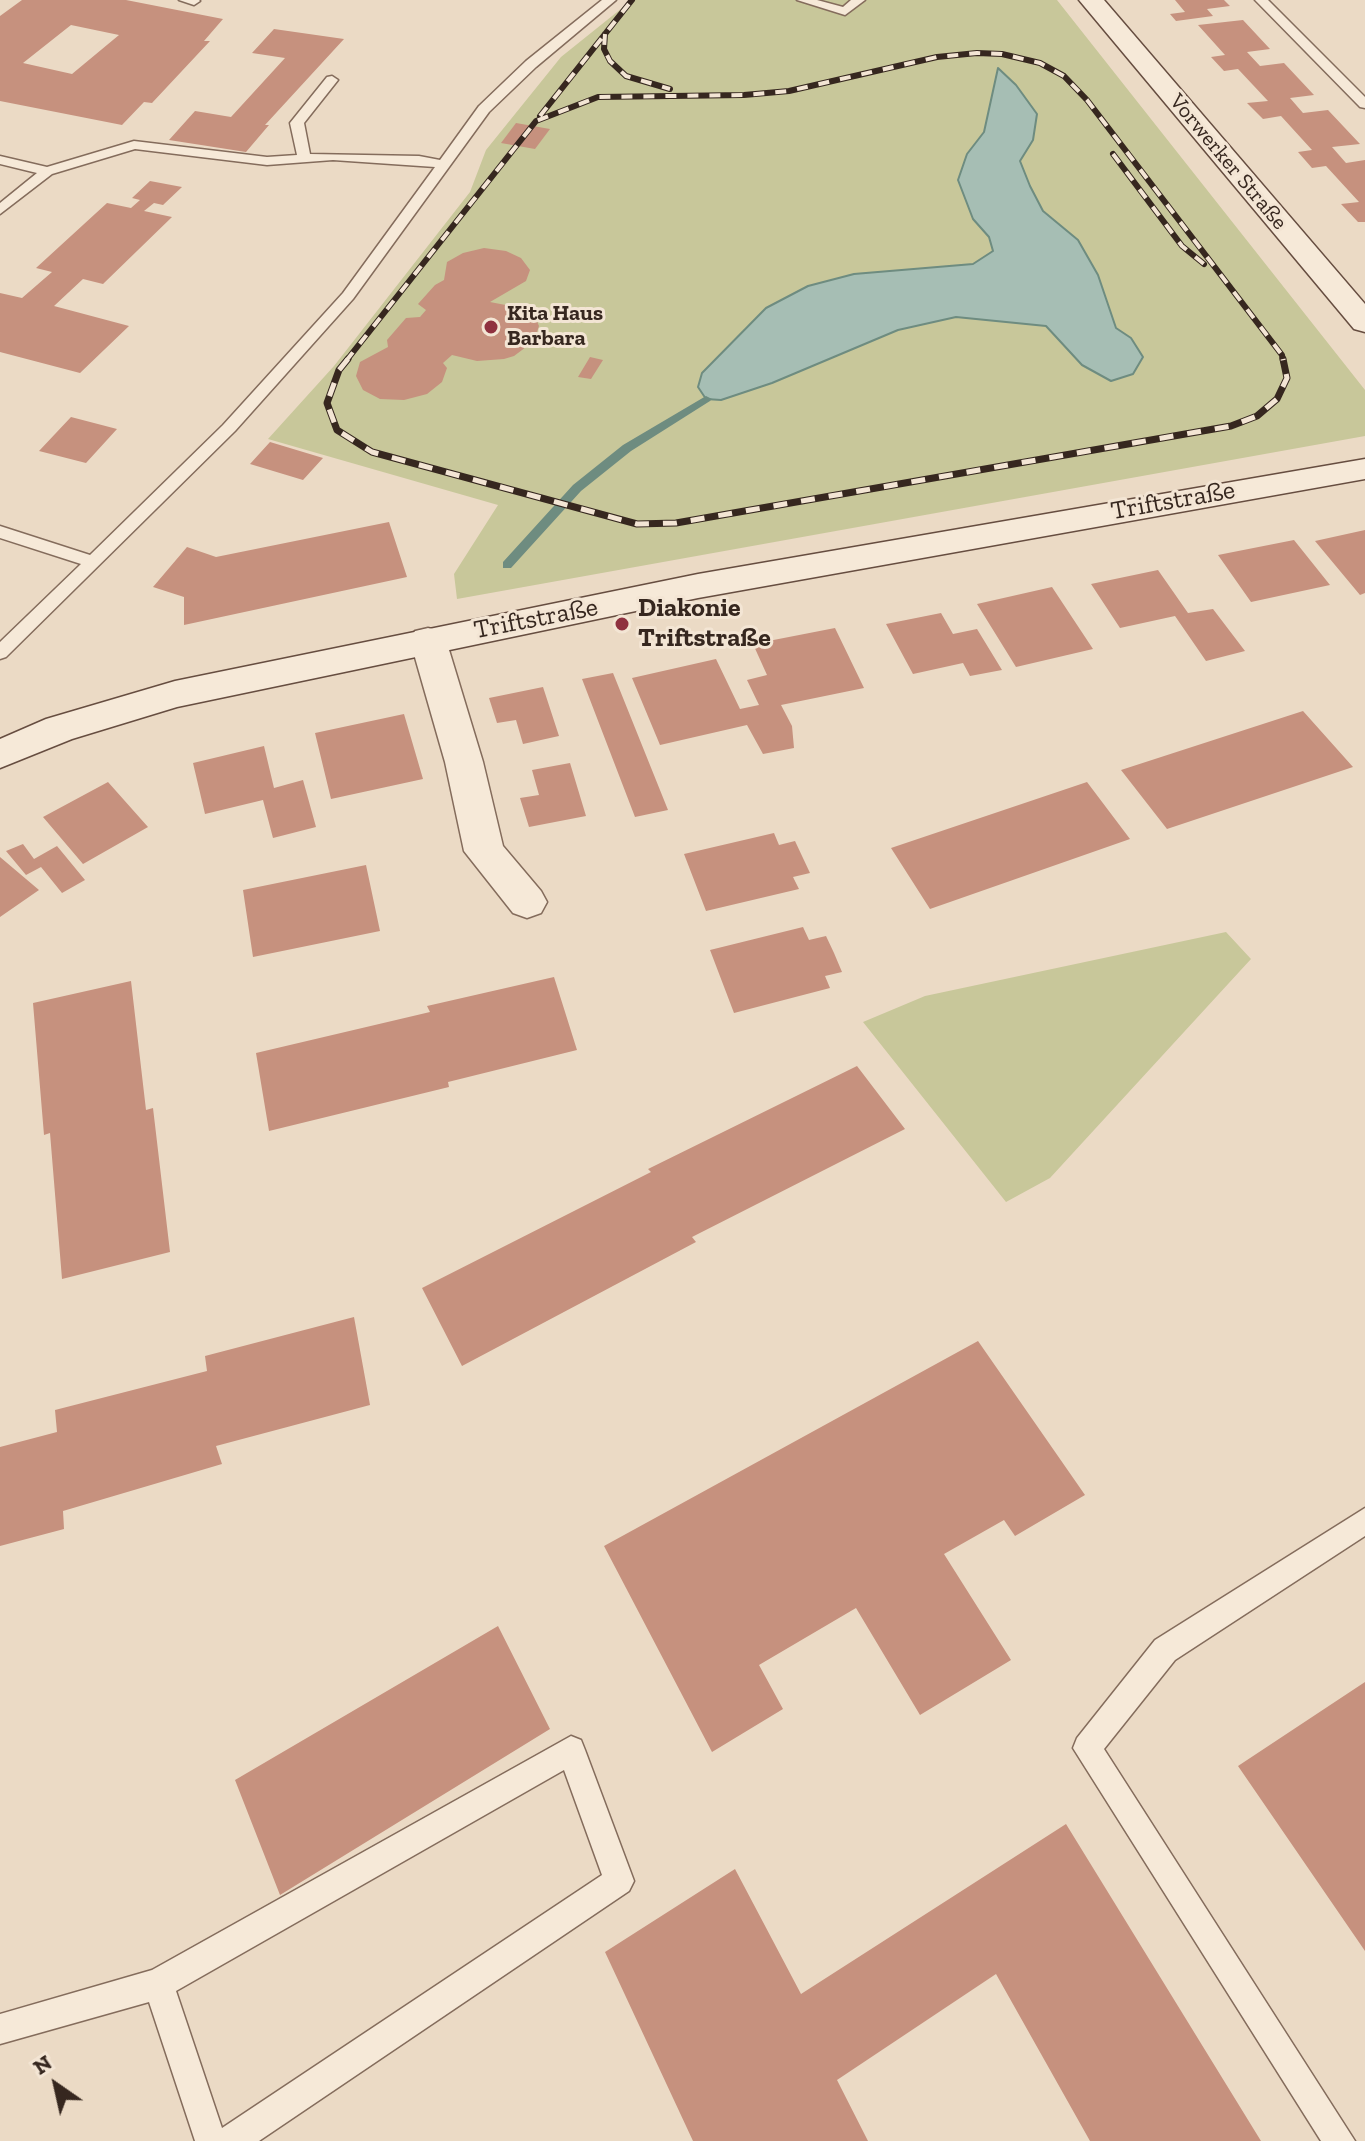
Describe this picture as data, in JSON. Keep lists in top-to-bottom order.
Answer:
{
  "streets": {
    "street": ["Vorwerker Straße", "Triftstraße"]
  },
  "places": ["Kita Haus Barbara", "Diakonie Triftstraße"],
  "north": "top left"
}
